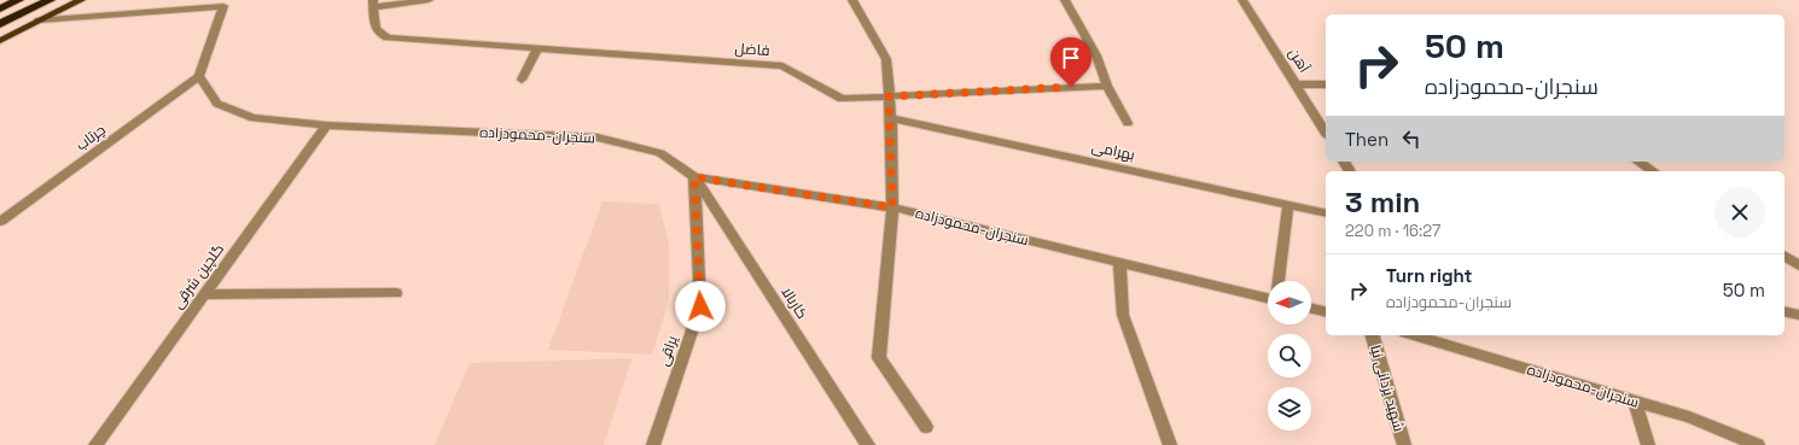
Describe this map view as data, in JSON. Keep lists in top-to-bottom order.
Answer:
{
  "streets": {
    "street": [
      "فاضل",
      "آهن",
      "سنجران-محمودزاده",
      "چرتاب",
      "بهرامی",
      "گلچین شرقی",
      "کاربالا",
      "یراقی",
      "شهید یزدانی نیا"
    ]
  },
  "crossings": [
    ["سنجران-محمودزاده", "چرتاب"],
    ["سنجران-محمودزاده", "گلچین شرقی"],
    ["سنجران-محمودزاده", "کاربالا"],
    ["سنجران-محمودزاده", "یراقی"],
    ["کاربالا", "یراقی"]
  ],
  "north": "left",
  "page": {
    "turn": ["50 m", "سنجران-محمودزاده"],
    "then": "Then",
    "heading": ["3 min", "220 m · 16:27"],
    "list": [
      {
        "name": "Turn right",
        "note": "سنجران-محمودزاده",
        "value": "50 m"
      }
    ]
  }
}
